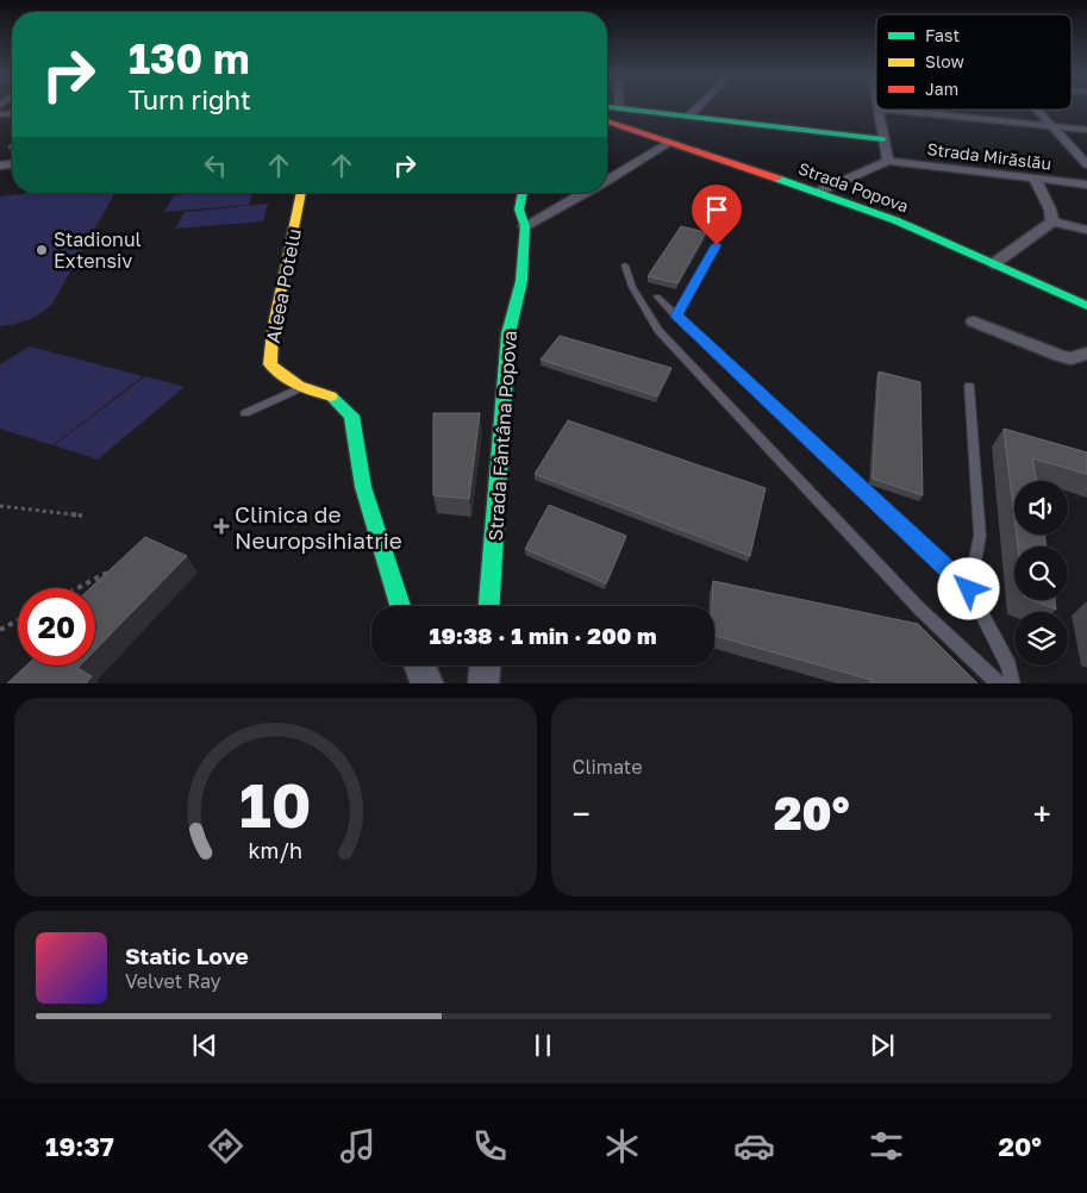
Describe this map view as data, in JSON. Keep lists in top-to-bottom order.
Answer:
{
  "streets": {
    "street": [
      "Strada Mirăslău",
      "Strada Popova",
      "Aleea Potelu",
      "Strada Fântâna Popova"
    ]
  },
  "places": {
    "other": ["Stadionul Extensiv"],
    "health": ["Clinica de Neuropsihiatrie"]
  },
  "legend": ["Fast", "Slow", "Jam"],
  "page": {
    "turn": ["130 m", "Turn right"],
    "limit": "20",
    "trip": "19:38 · 1 min · 200 m",
    "tile": "Climate",
    "heat": ["−", "20°", "+"],
    "song": ["Static Love", "Velvet Ray"],
    "tabs": ["19:37", "20°"],
    "gauge": ["10", "km/h"]
  }
}
